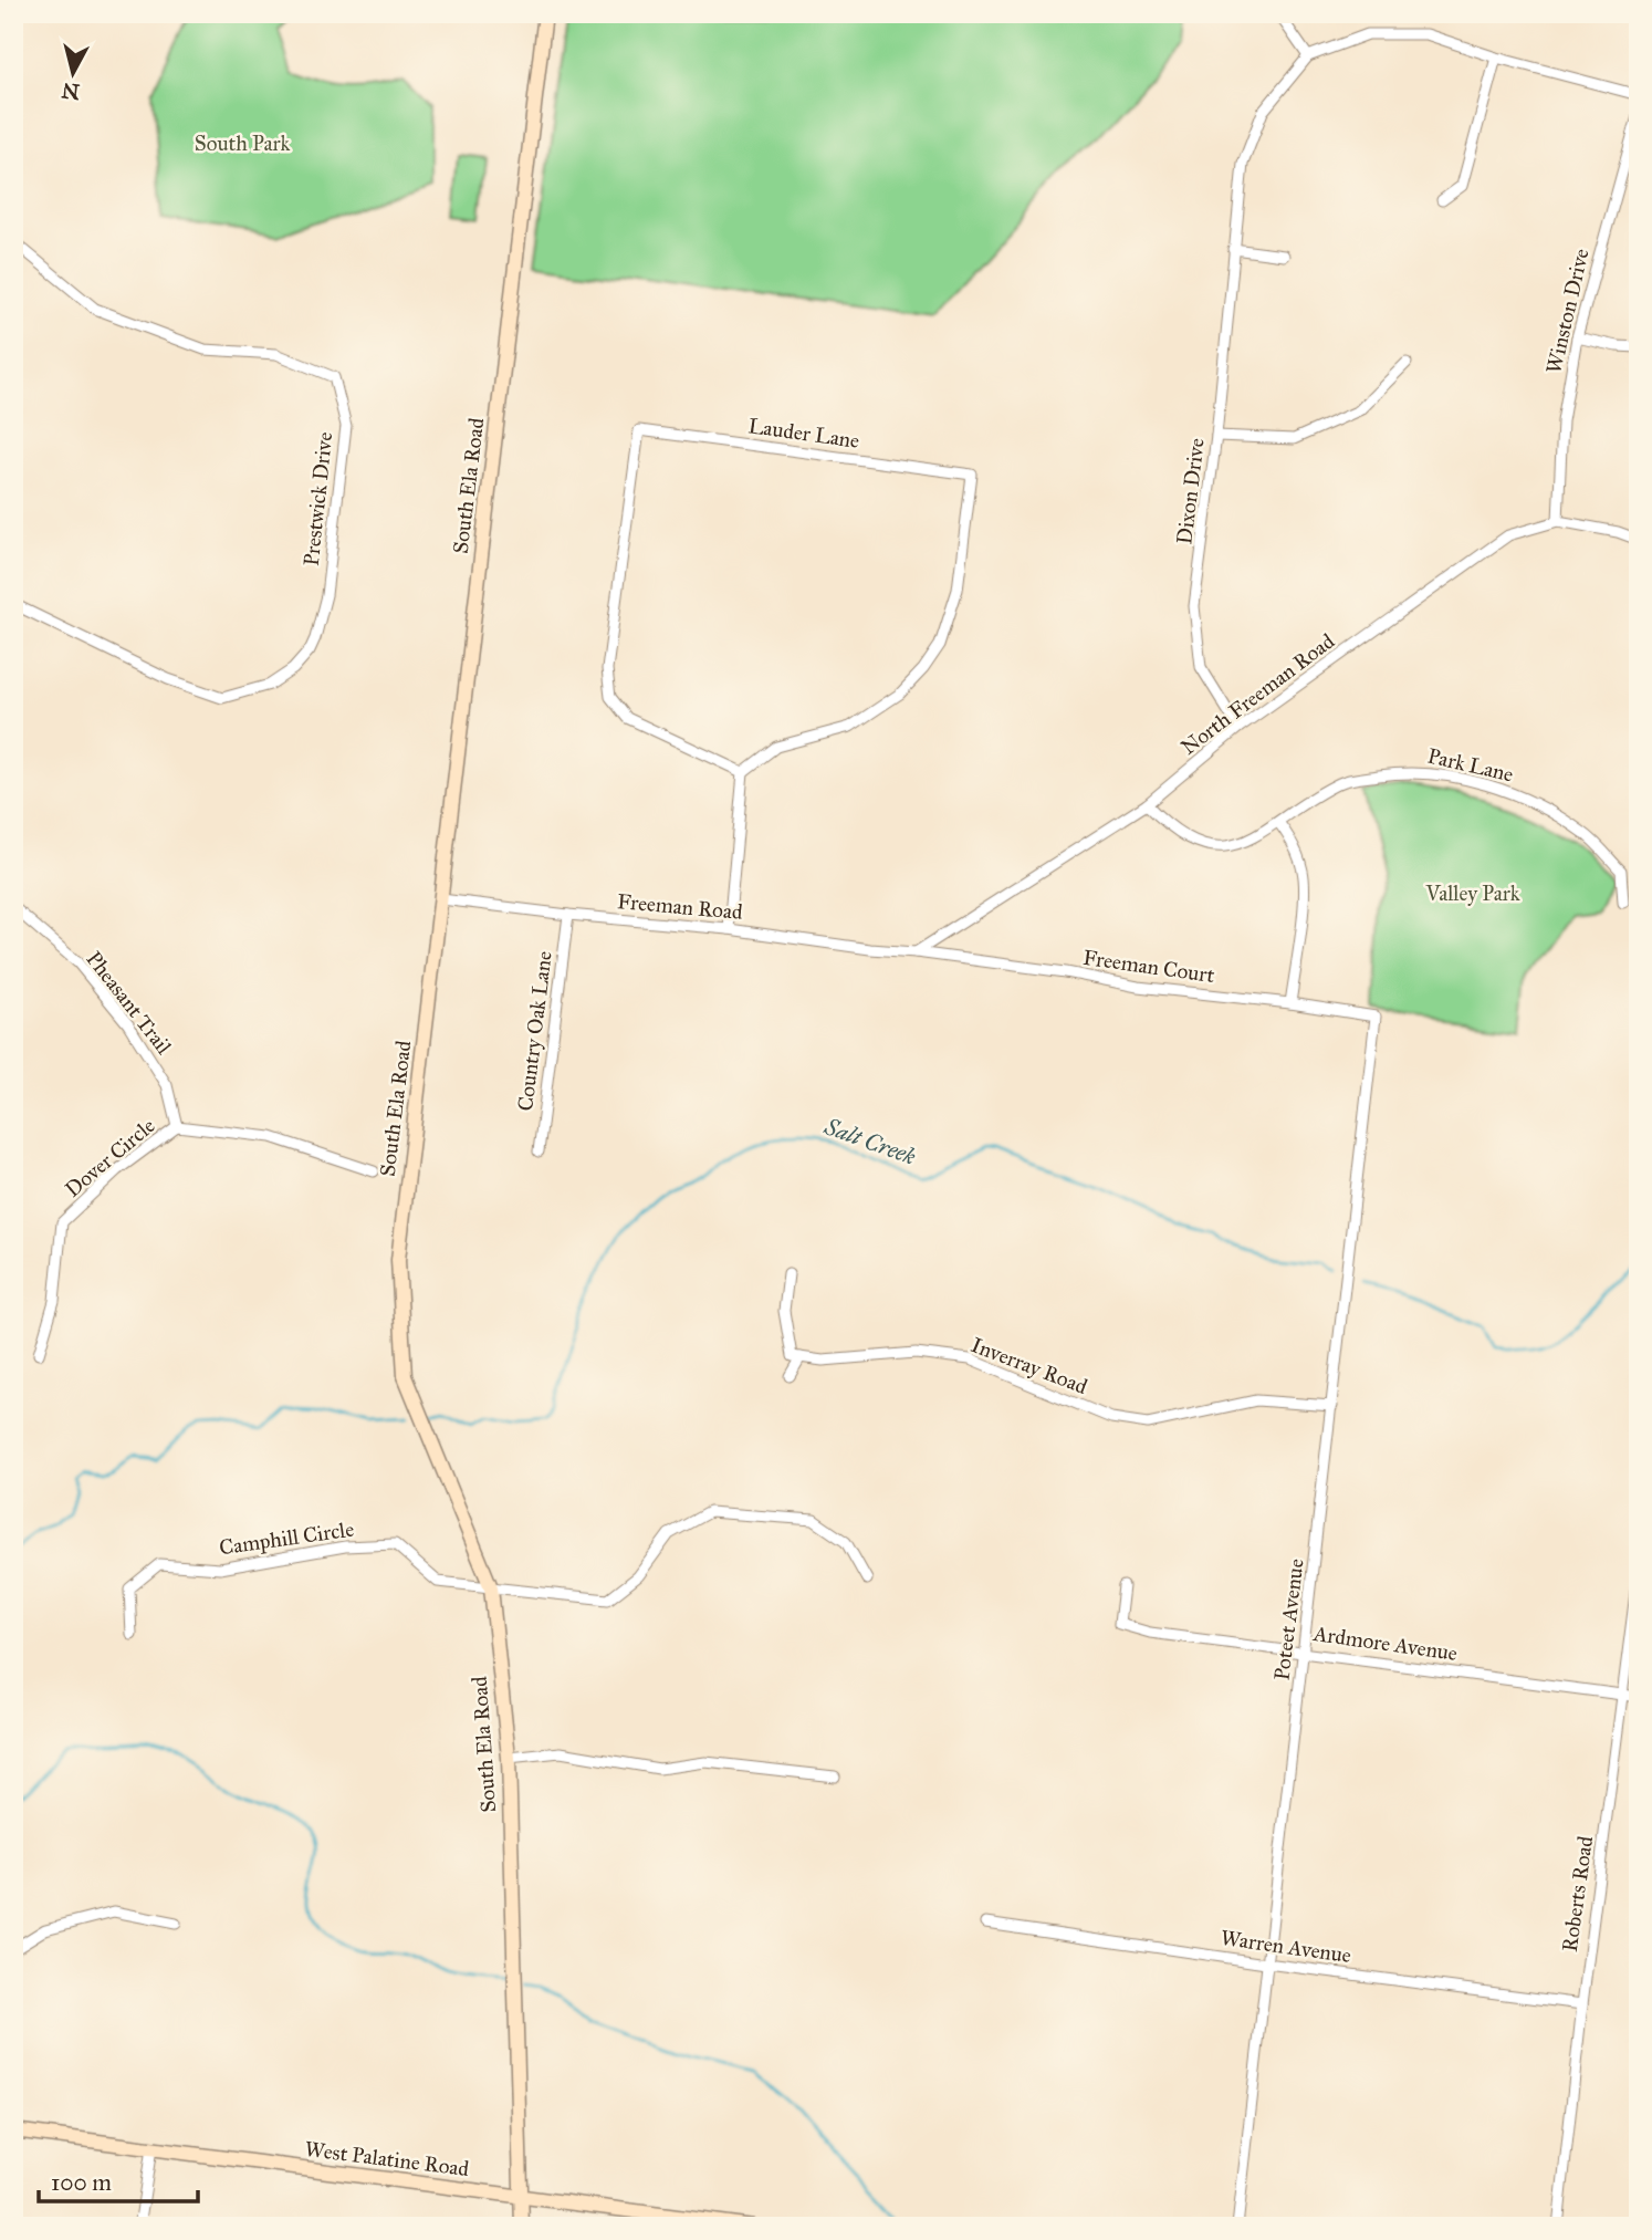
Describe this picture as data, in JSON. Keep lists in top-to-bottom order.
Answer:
{
  "streets": {
    "main road": ["South Ela Road", "West Palatine Road"],
    "street": [
      "Winston Drive",
      "Lauder Lane",
      "Dixon Drive",
      "Prestwick Drive",
      "North Freeman Road",
      "Park Lane",
      "Freeman Road",
      "Freeman Court",
      "Pheasant Trail",
      "Country Oak Lane",
      "Dover Circle",
      "Inverray Road",
      "Camphill Circle",
      "Poteet Avenue",
      "Ardmore Avenue",
      "Roberts Road",
      "Warren Avenue"
    ]
  },
  "crossings": [
    ["Winston Drive", "North Freeman Road"],
    ["South Ela Road", "Freeman Road"],
    ["South Ela Road", "Camphill Circle"],
    ["South Ela Road", "West Palatine Road"],
    ["Dixon Drive", "North Freeman Road"],
    ["North Freeman Road", "Park Lane"],
    ["North Freeman Road", "Freeman Road"],
    ["North Freeman Road", "Freeman Court"],
    ["Freeman Road", "Freeman Court"],
    ["Freeman Road", "Country Oak Lane"],
    ["Freeman Court", "Poteet Avenue"],
    ["Pheasant Trail", "Dover Circle"],
    ["Inverray Road", "Poteet Avenue"],
    ["Poteet Avenue", "Ardmore Avenue"],
    ["Poteet Avenue", "Warren Avenue"],
    ["Ardmore Avenue", "Roberts Road"],
    ["Roberts Road", "Warren Avenue"]
  ],
  "water": ["Salt Creek"],
  "parks": ["South Park", "Valley Park"],
  "scale_bar": "100 m",
  "north": "bottom"
}
